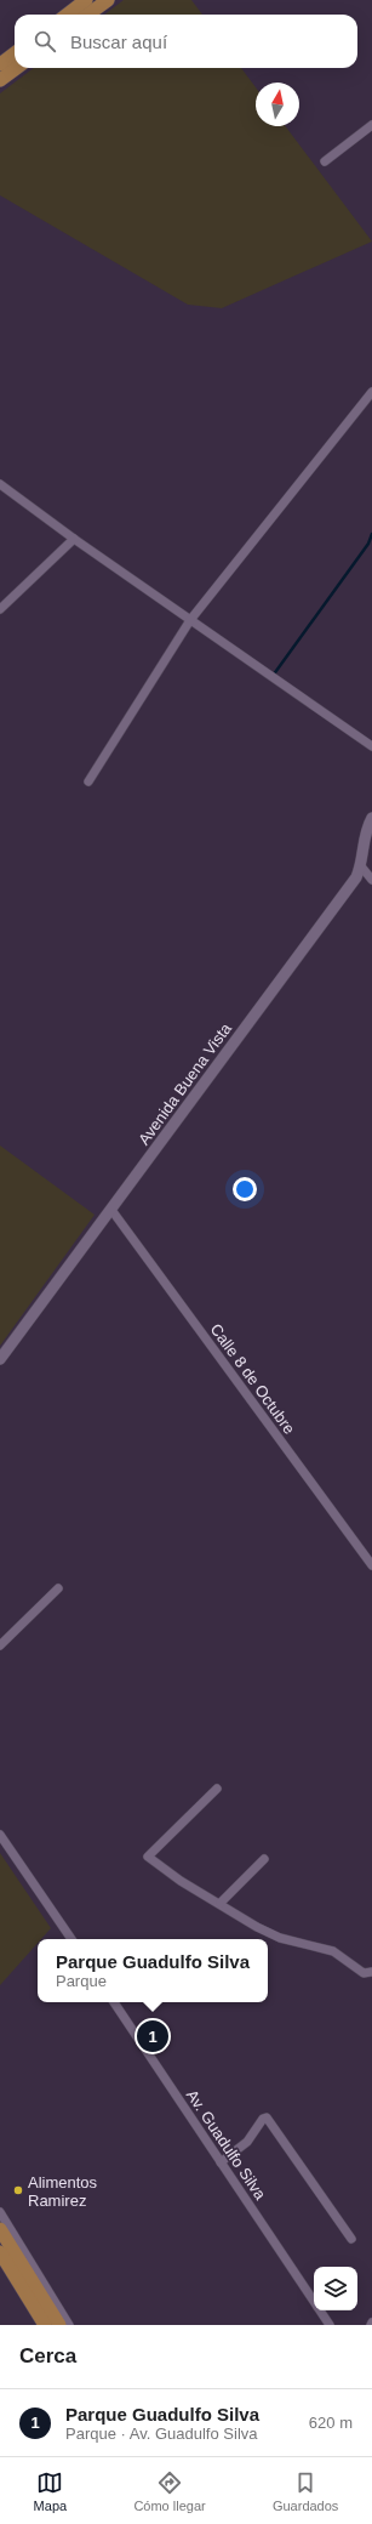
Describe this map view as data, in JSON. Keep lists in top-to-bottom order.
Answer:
{
  "streets": {
    "street": ["Avenida Buena Vista", "Calle 8 de Octubre", "Av. Guadulfo Silva"]
  },
  "crossings": [
    ["Avenida Buena Vista", "Calle 8 de Octubre"]
  ],
  "places": ["Alimentos Ramirez"],
  "north": "top",
  "page": {
    "search": "Buscar aquí",
    "popup": ["Parque Guadulfo Silva", "Parque"],
    "pins": "1",
    "heading": "Cerca",
    "list": [
      {
        "mark": "1",
        "name": "Parque Guadulfo Silva",
        "note": "Parque · Av. Guadulfo Silva",
        "value": "620 m"
      }
    ],
    "nav": ["Mapa", "Cómo llegar", "Guardados"]
  }
}
